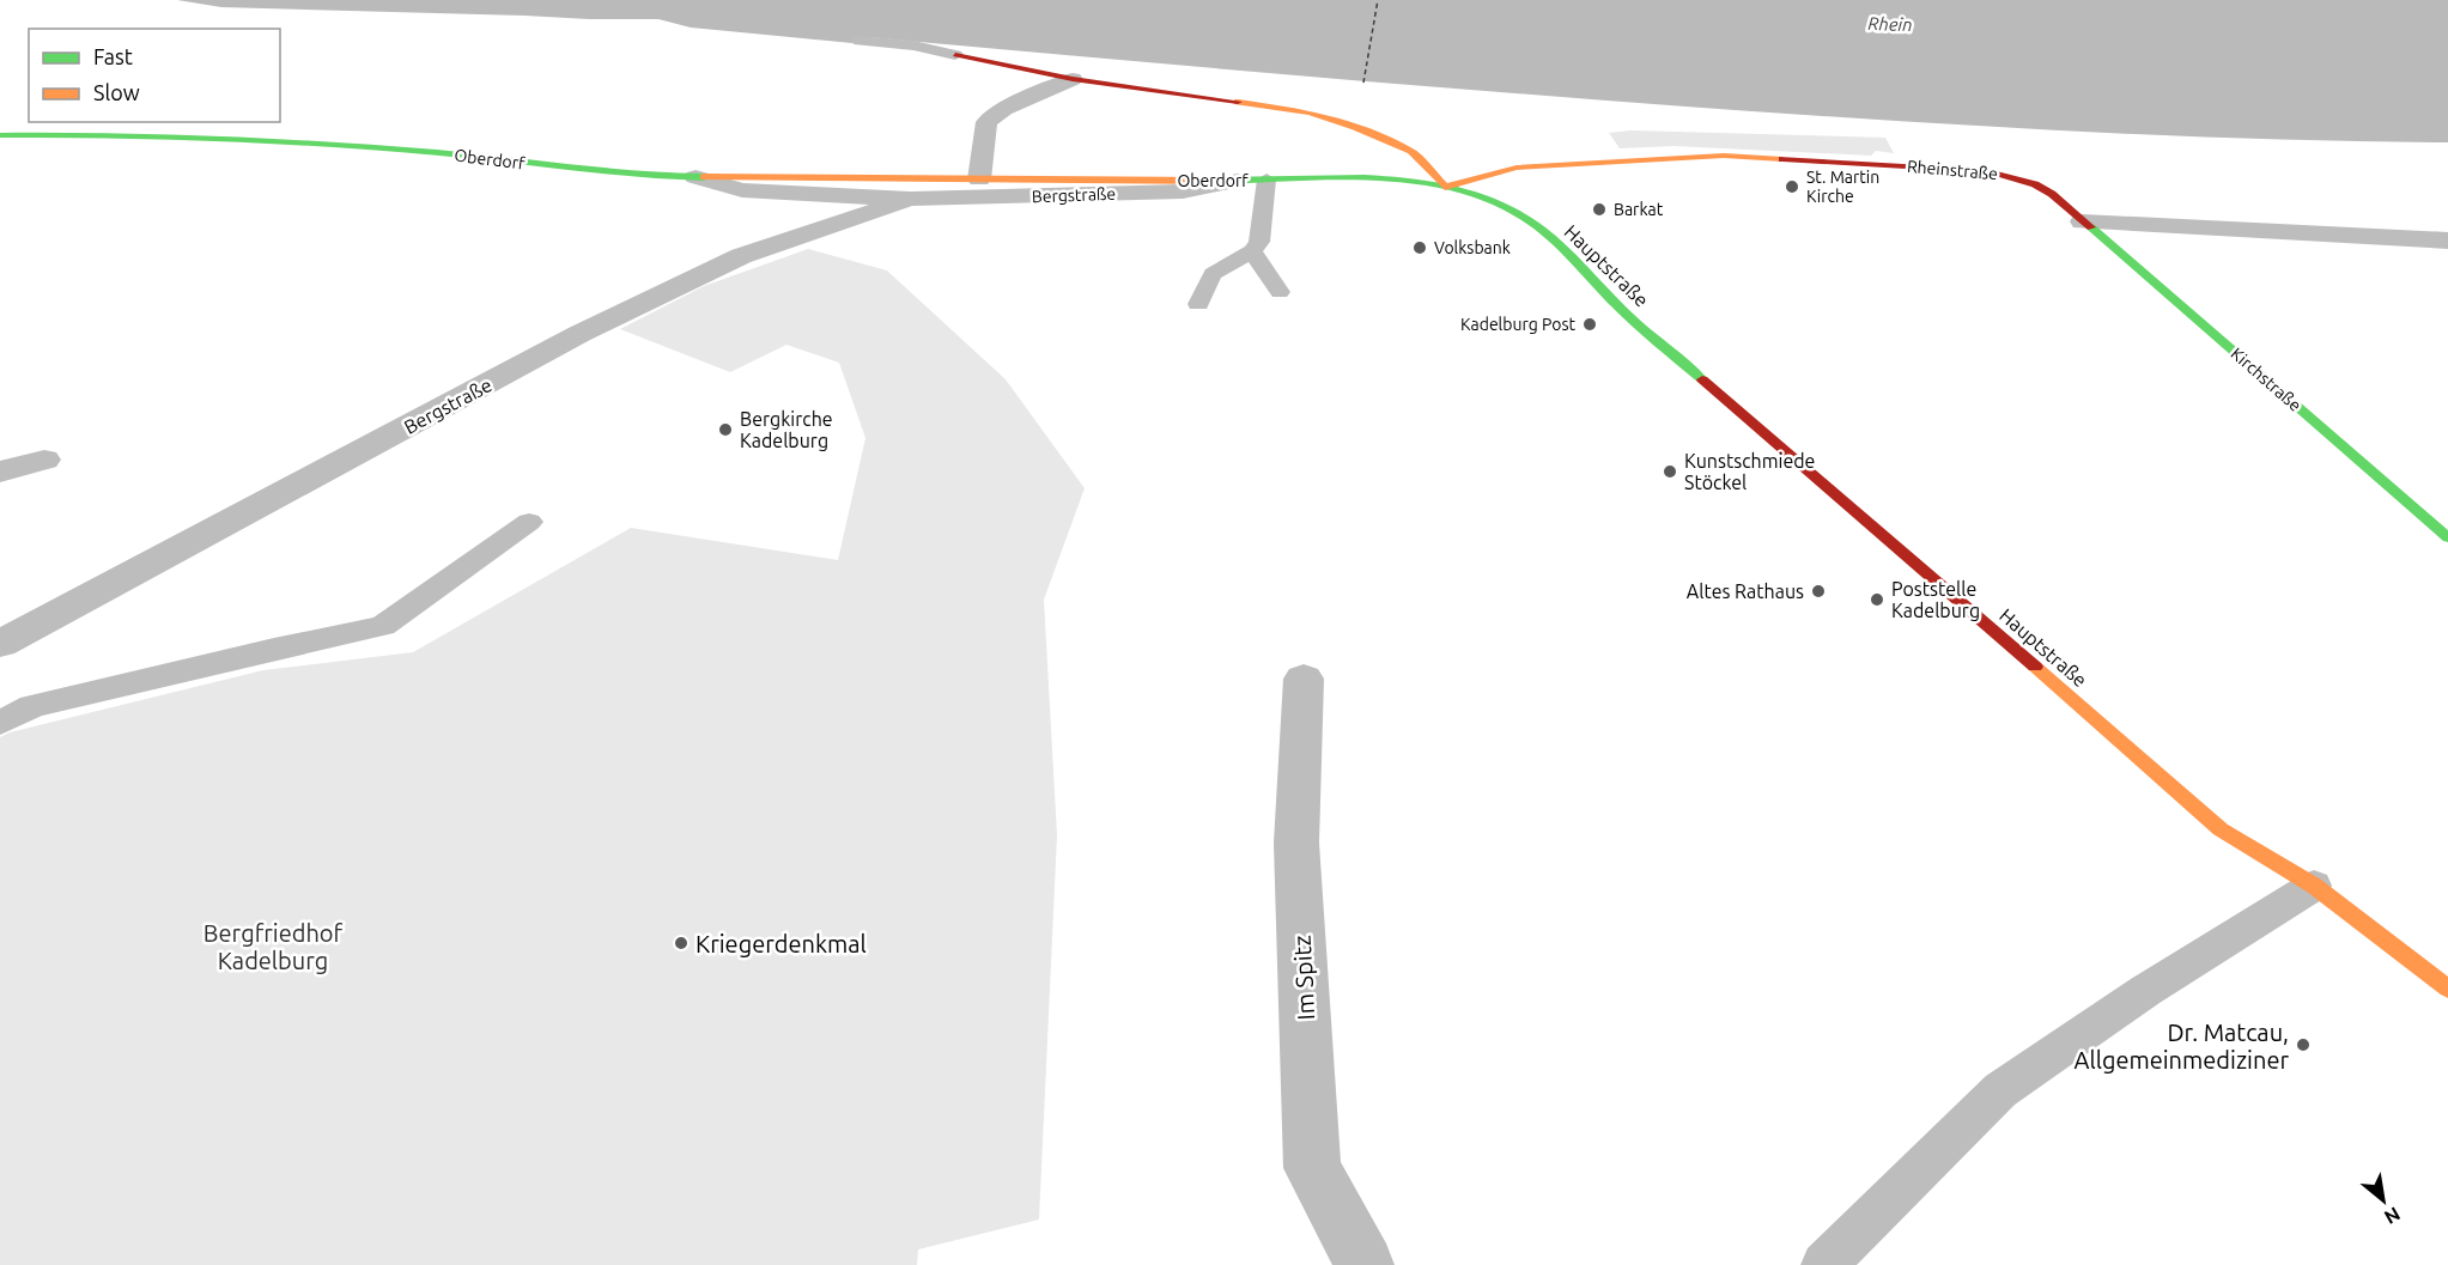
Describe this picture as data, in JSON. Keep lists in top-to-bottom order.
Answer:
{
  "streets": {
    "main road": [
      "Oberdorf",
      "Rheinstraße",
      "Hauptstraße",
      "Kirchstraße"
    ],
    "street": ["Bergstraße", "Im Spitz"]
  },
  "crossings": [
    ["Oberdorf", "Rheinstraße"],
    ["Oberdorf", "Bergstraße"],
    ["Oberdorf", "Hauptstraße"],
    ["Rheinstraße", "Kirchstraße"]
  ],
  "water": ["Rhein"],
  "parks": ["Bergfriedhof Kadelburg"],
  "places": [
    "St. Martin Kirche",
    "Barkat",
    "Volksbank",
    "Kadelburg Post",
    "Bergkirche Kadelburg",
    "Kunstschmiede Stöckel",
    "Altes Rathaus",
    "Poststelle Kadelburg",
    "Kriegerdenkmal",
    "Dr. Matcau, Allgemeinmediziner"
  ],
  "legend": ["Fast", "Slow"],
  "north": "bottom right"
}
